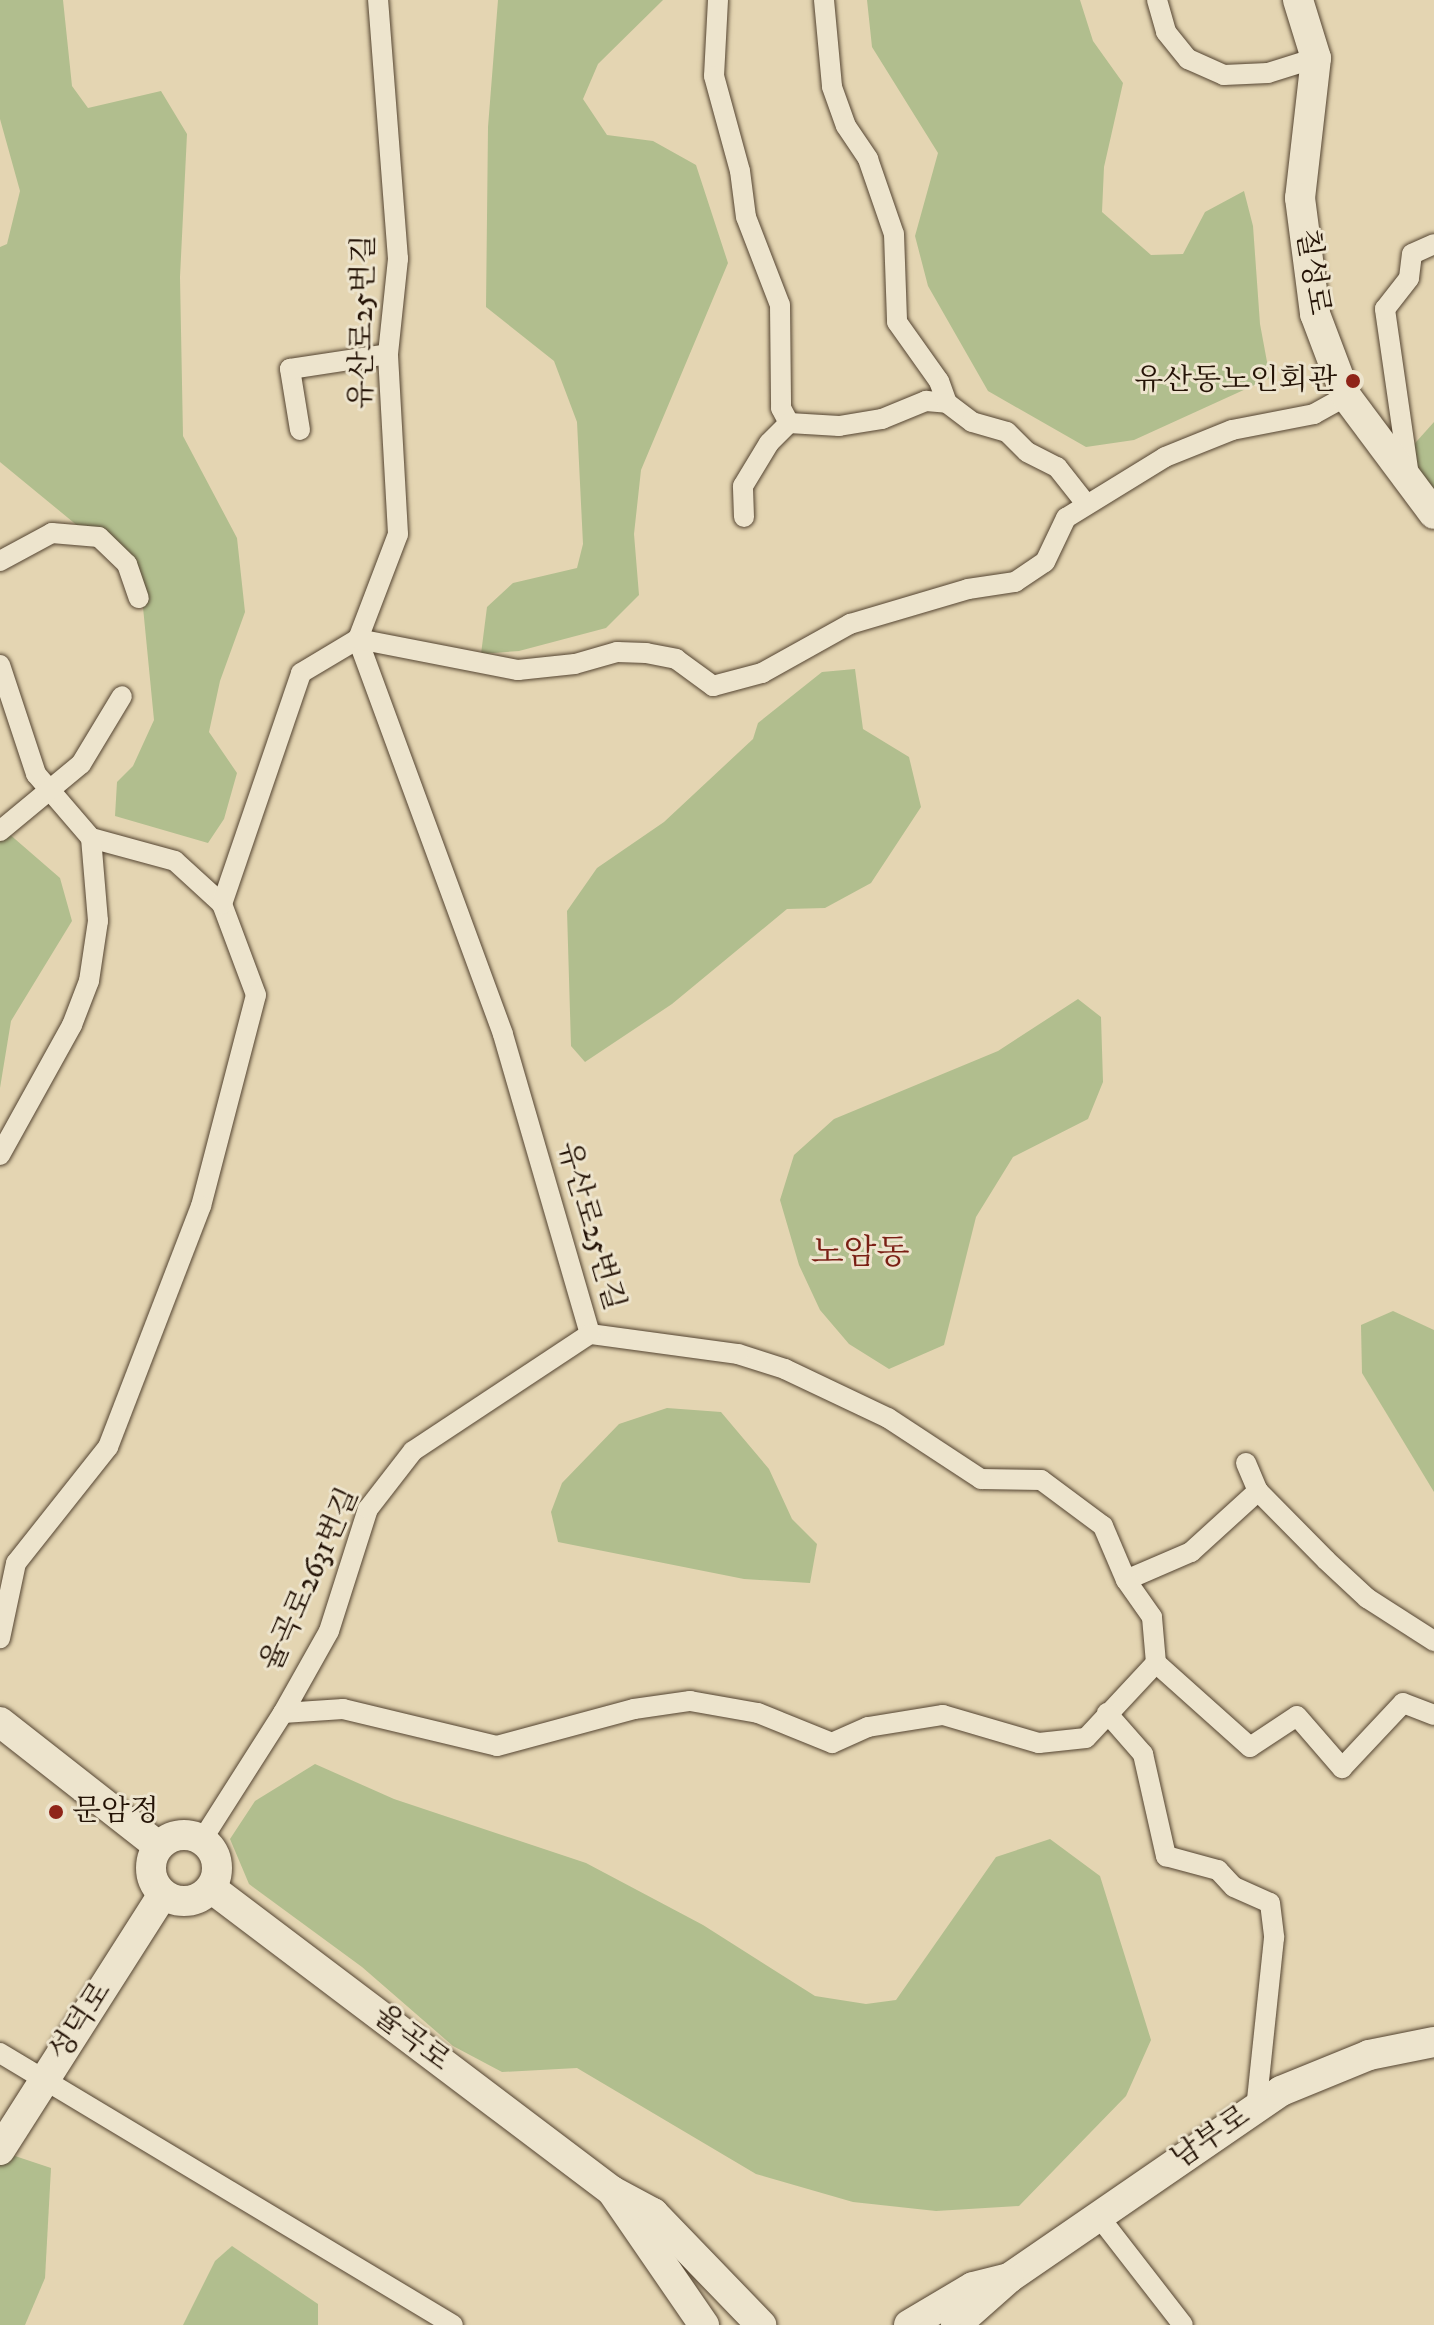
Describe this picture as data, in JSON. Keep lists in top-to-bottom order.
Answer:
{
  "streets": {
    "street": [
      "칠성로",
      "유산로25번길",
      "율곡로2631번길",
      "성덕로",
      "율곡로",
      "남부로"
    ]
  },
  "crossings": [
    ["유산로25번길", "율곡로2631번길"],
    ["율곡로2631번길", "성덕로"],
    ["율곡로2631번길", "율곡로"],
    ["성덕로", "율곡로"]
  ],
  "districts": ["노암동"],
  "places": ["유산동노인회관", "문암정"]
}
